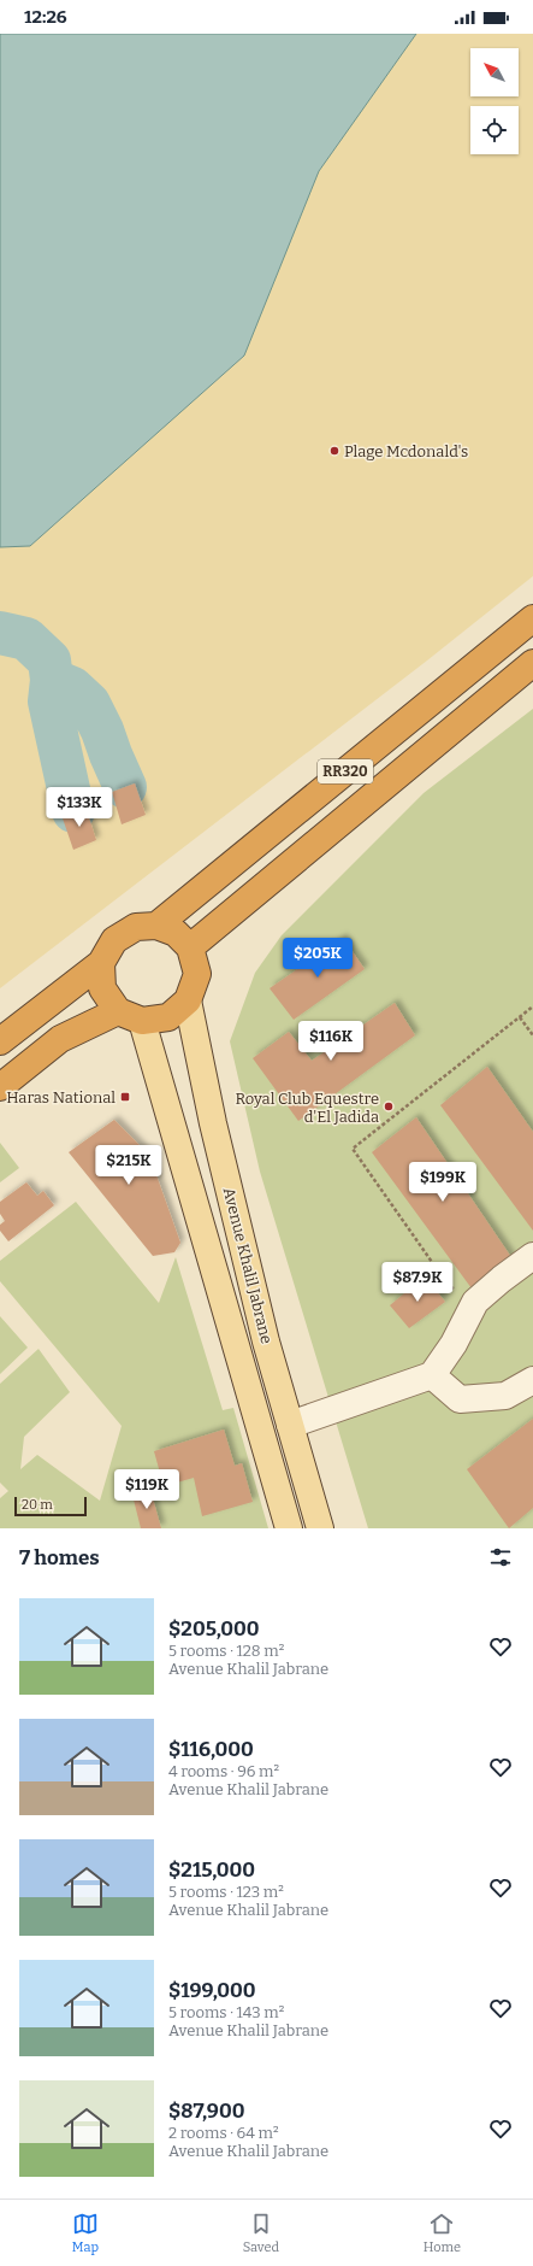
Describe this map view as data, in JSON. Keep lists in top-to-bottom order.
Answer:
{
  "streets": {
    "highway": ["RR320"],
    "main road": ["Avenue Khalil Jabrane"]
  },
  "crossings": [
    ["RR320", "Avenue Khalil Jabrane"]
  ],
  "places": {
    "other": ["Plage Mcdonald's", "Royal Club Equestre d'El Jadida"],
    "transit": ["Haras National"]
  },
  "scale_bar": "20 m",
  "north": "top left",
  "page": {
    "status": "12:26",
    "price": [
      "$133K",
      "$205K",
      "$116K",
      "$215K",
      "$199K",
      "$87.9K",
      "$119K"
    ],
    "scale": "20 m",
    "heading": "7 homes",
    "list": [
      {
        "name": "$205,000",
        "note": "5 rooms · 128 m² · Avenue Khalil Jabrane"
      },
      {
        "name": "$116,000",
        "note": "4 rooms · 96 m² · Avenue Khalil Jabrane"
      },
      {
        "name": "$215,000",
        "note": "5 rooms · 123 m² · Avenue Khalil Jabrane"
      },
      {
        "name": "$199,000",
        "note": "5 rooms · 143 m² · Avenue Khalil Jabrane"
      },
      {
        "name": "$87,900",
        "note": "2 rooms · 64 m² · Avenue Khalil Jabrane"
      }
    ],
    "tabs": ["Map", "Saved", "Home"]
  }
}
